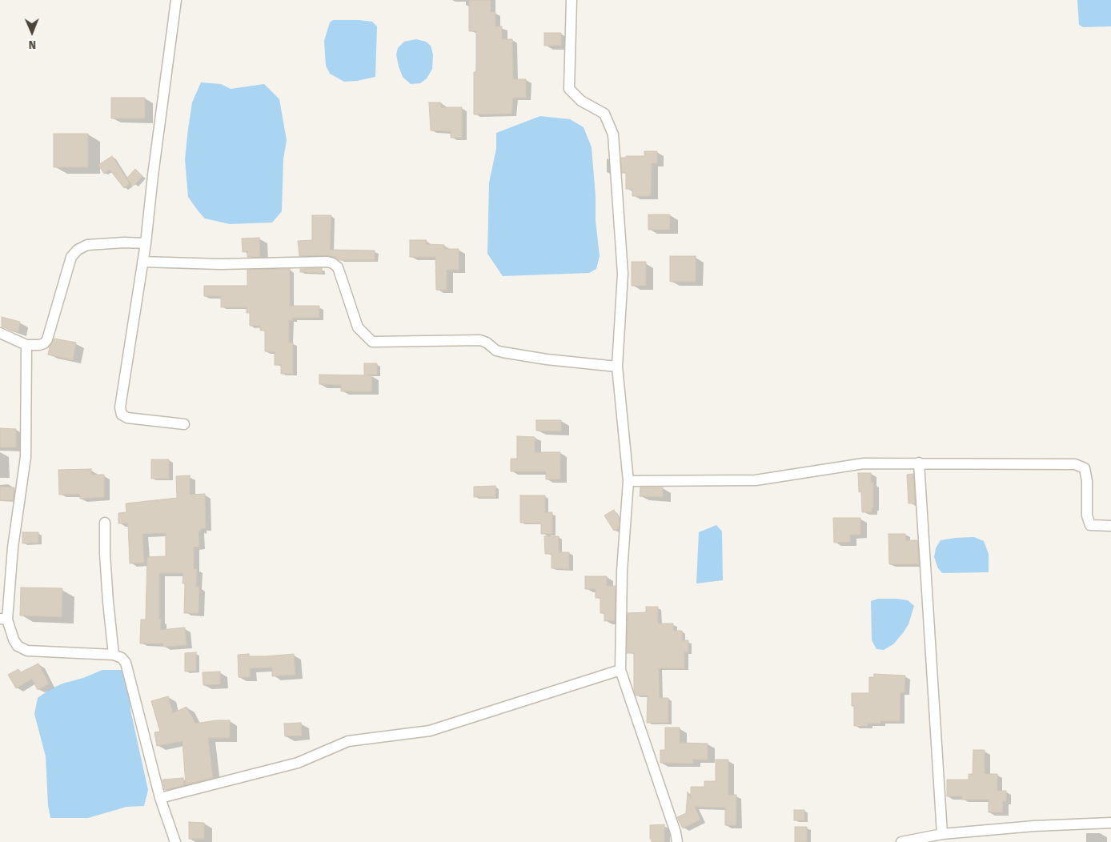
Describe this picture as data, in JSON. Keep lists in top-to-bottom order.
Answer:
{
  "north": "bottom"
}
